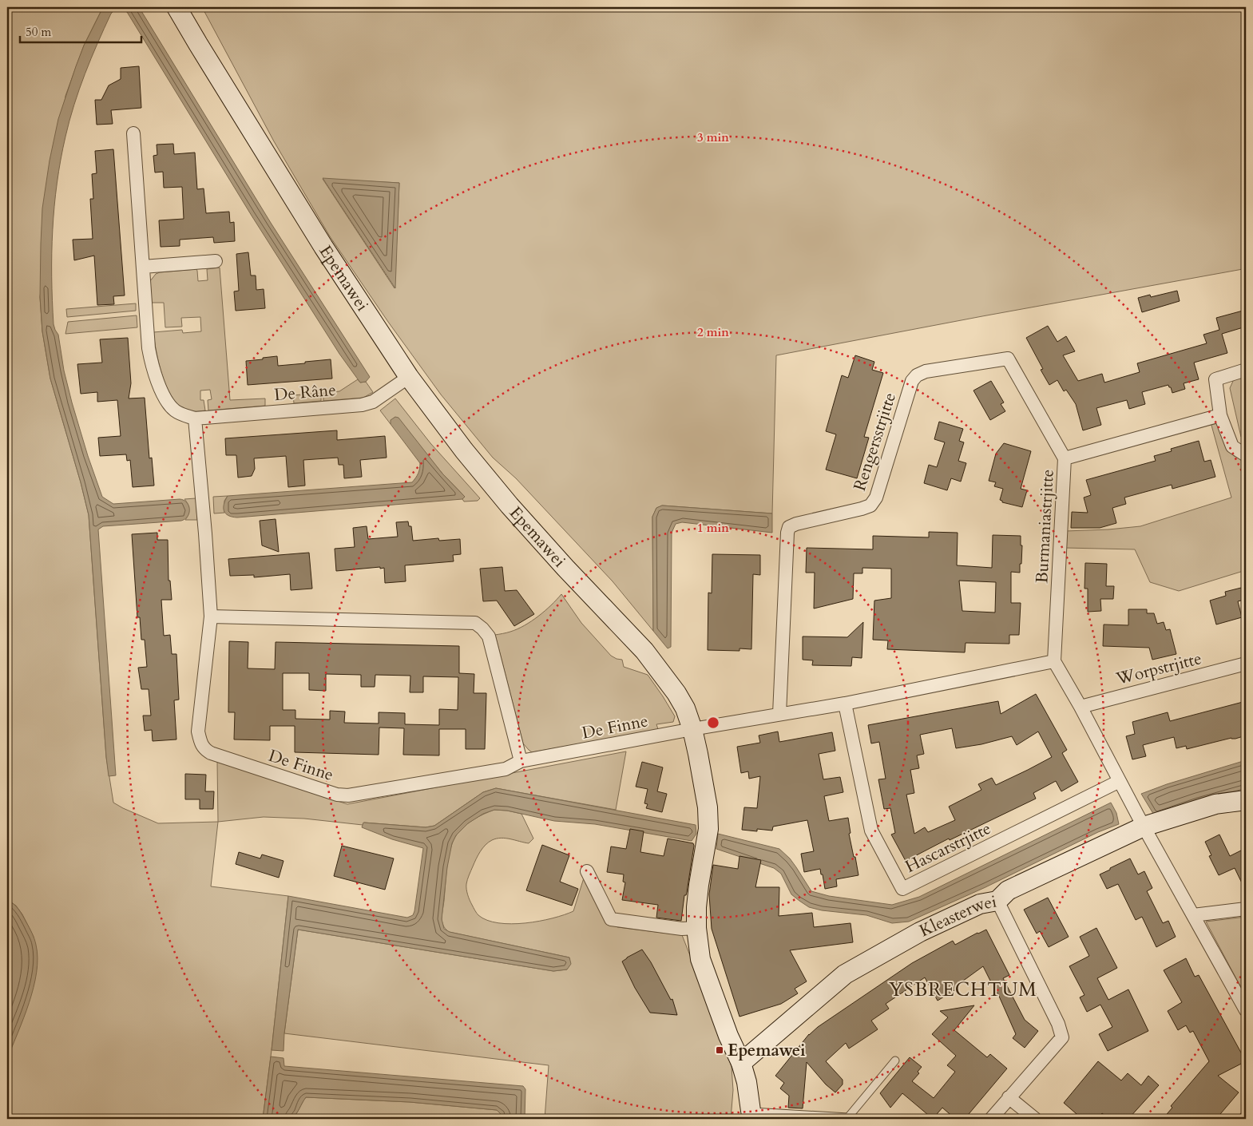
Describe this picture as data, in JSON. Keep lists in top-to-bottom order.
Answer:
{
  "streets": {
    "street": [
      "Epemawei",
      "De Râne",
      "Rengersstrjitte",
      "Burmaniastrjitte",
      "Worpstrjitte",
      "De Finne",
      "Hascarstrjitte",
      "Kleasterwei"
    ]
  },
  "crossings": [
    ["Epemawei", "De Râne"],
    ["Epemawei", "De Finne"],
    ["Epemawei", "Kleasterwei"],
    ["De Râne", "De Finne"],
    ["Rengersstrjitte", "Burmaniastrjitte"]
  ],
  "districts": ["YSBRECHTUM"],
  "places": {
    "transit": ["Epemawei"]
  },
  "scale_bar": "50 m",
  "rings": ["3 min", "2 min", "1 min"]
}
